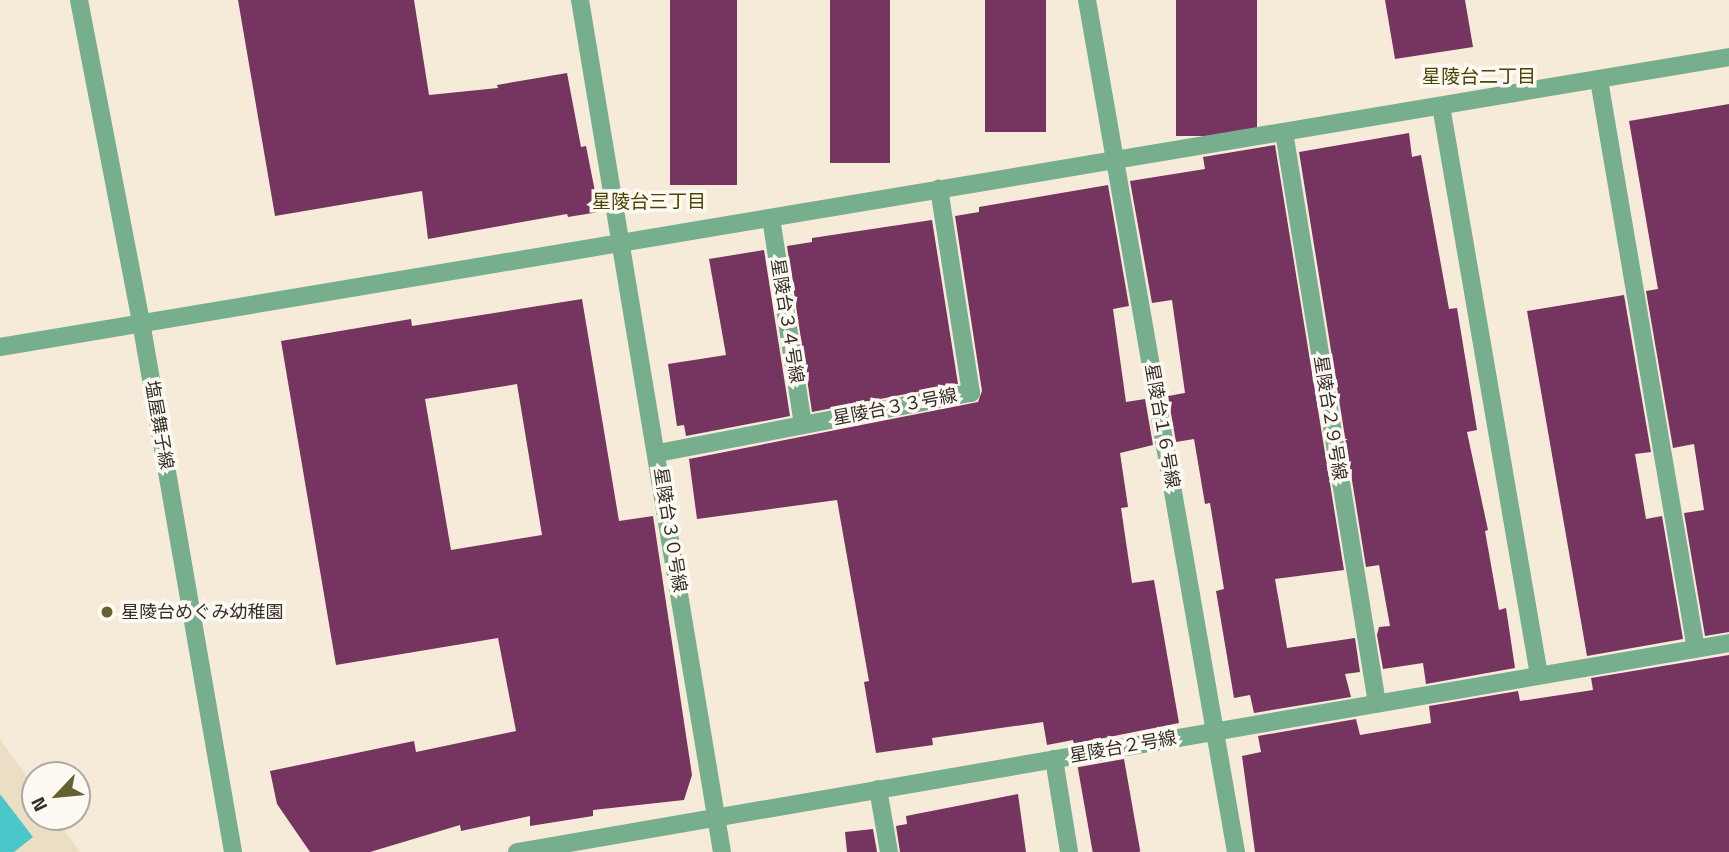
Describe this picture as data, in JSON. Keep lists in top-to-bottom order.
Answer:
{
  "streets": {
    "street": [
      "星陵台３４号線",
      "星陵台３３号線",
      "星陵台２９号線",
      "塩屋舞子線",
      "星陵台１６号線",
      "星陵台３０号線",
      "星陵台２号線"
    ]
  },
  "crossings": [
    ["星陵台３４号線", "星陵台３３号線"],
    ["星陵台３３号線", "星陵台３０号線"],
    ["星陵台２９号線", "星陵台２号線"],
    ["星陵台１６号線", "星陵台２号線"],
    ["星陵台３０号線", "星陵台２号線"]
  ],
  "districts": ["星陵台二丁目", "星陵台三丁目"],
  "places": ["星陵台めぐみ幼稚園"],
  "north": "bottom left"
}
